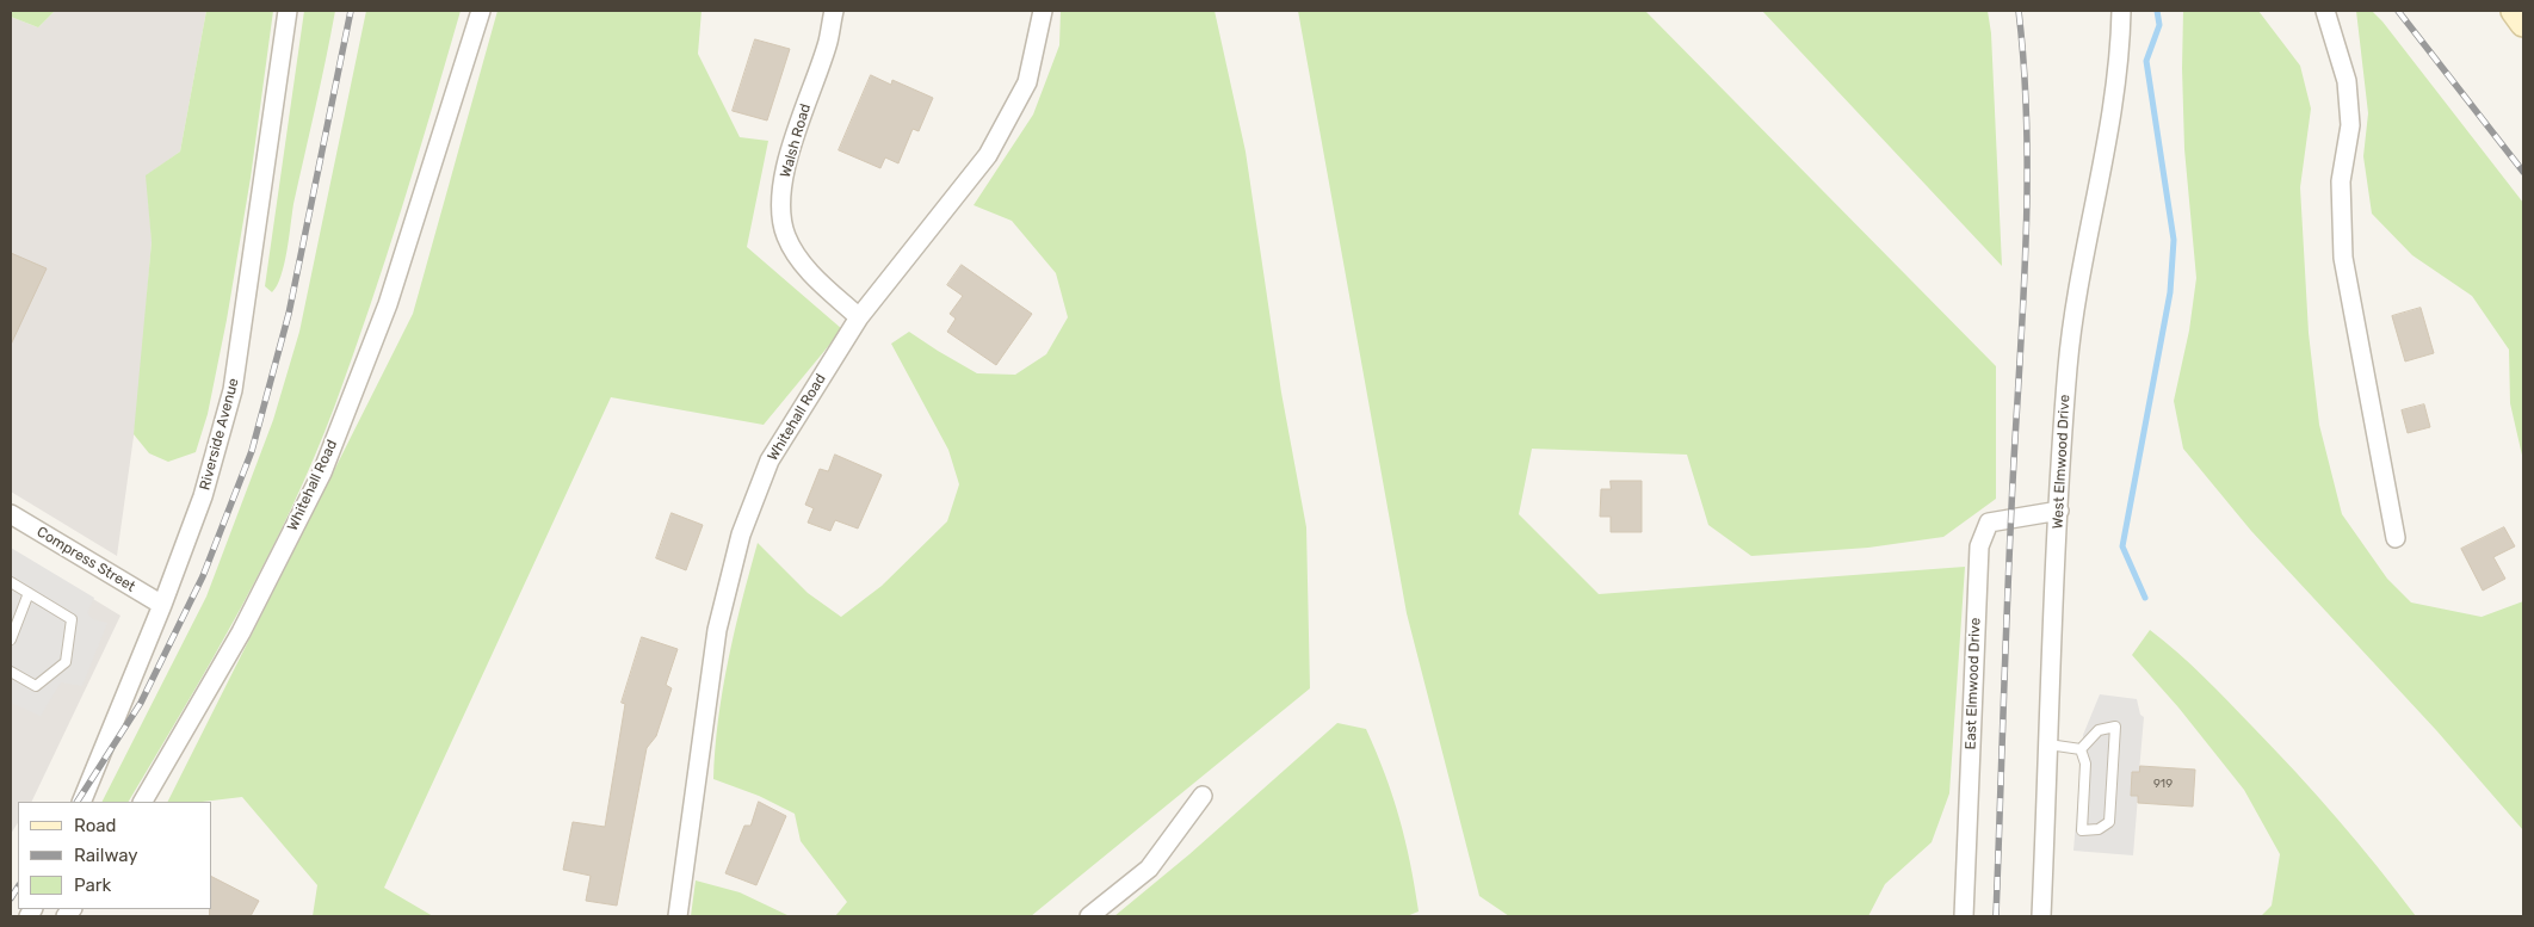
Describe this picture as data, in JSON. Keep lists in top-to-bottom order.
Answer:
{
  "streets": {
    "street": [
      "Walsh Road",
      "Whitehall Road",
      "Riverside Avenue",
      "West Elmwood Drive",
      "Compress Street",
      "East Elmwood Drive"
    ]
  },
  "crossings": [
    ["Walsh Road", "Whitehall Road"],
    ["Riverside Avenue", "Compress Street"],
    ["West Elmwood Drive", "East Elmwood Drive"]
  ],
  "house_numbers": ["919"],
  "legend": ["Road", "Railway", "Park"]
}
